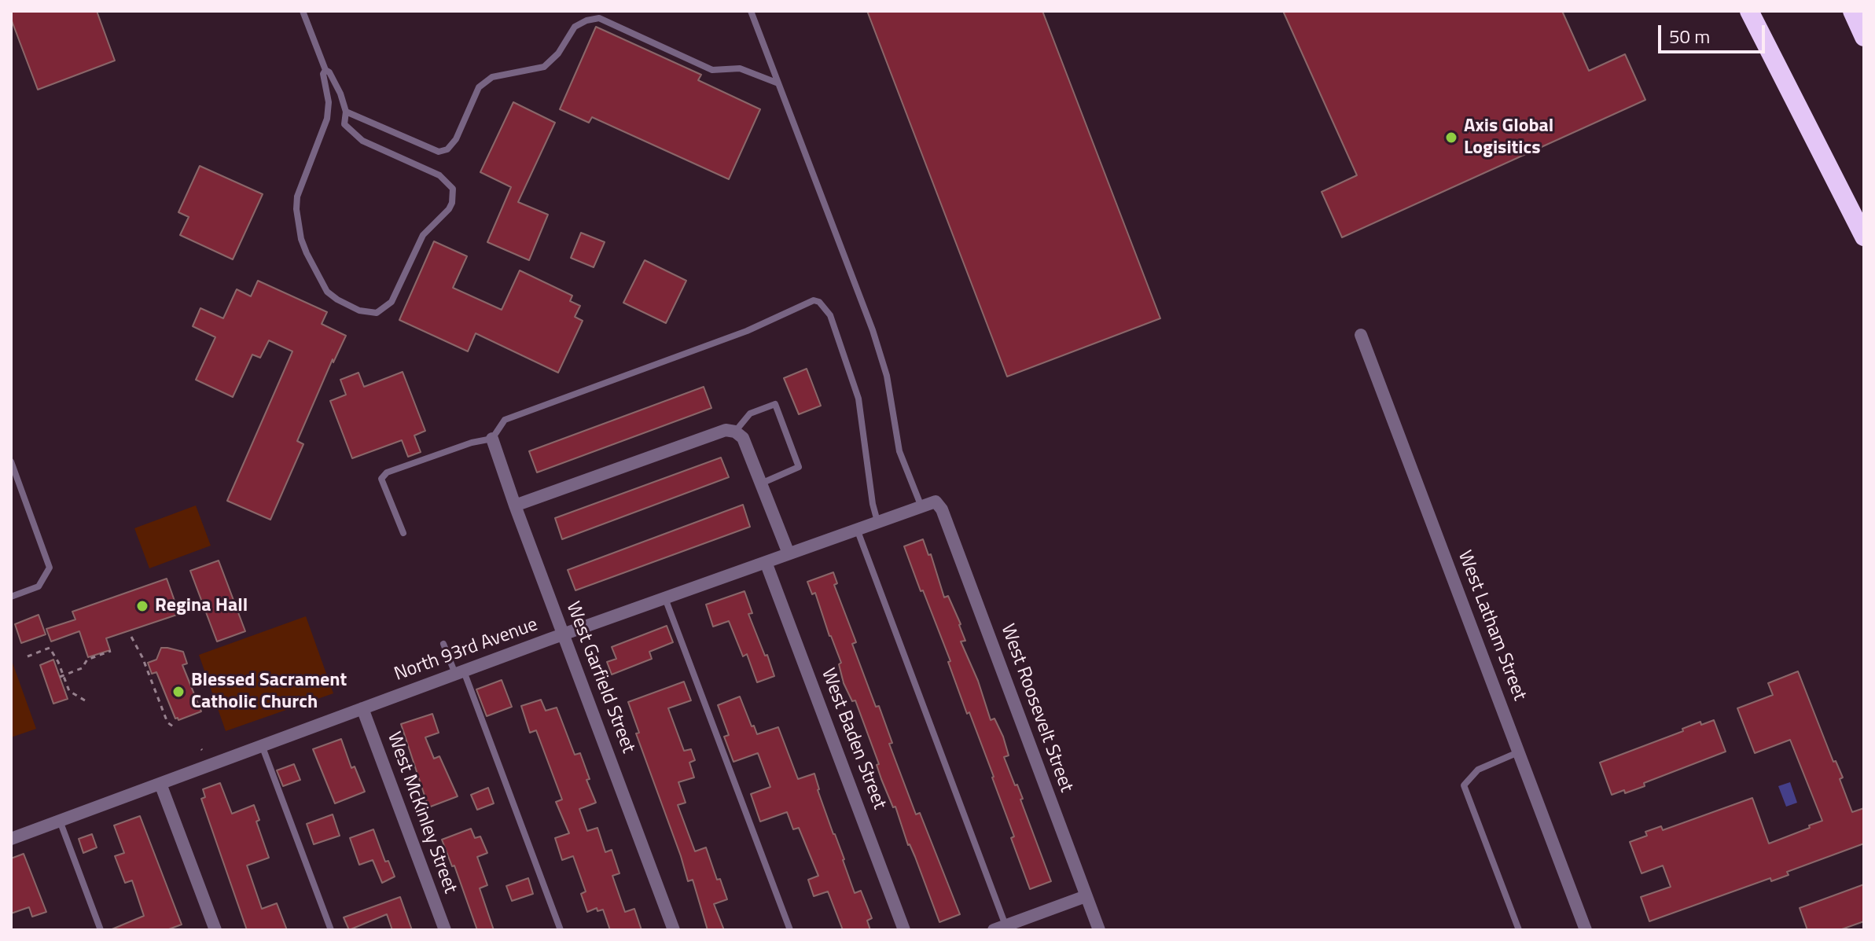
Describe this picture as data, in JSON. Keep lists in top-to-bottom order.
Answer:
{
  "streets": {
    "street": [
      "West Latham Street",
      "North 93rd Avenue",
      "West Garfield Street",
      "West Roosevelt Street",
      "West Baden Street",
      "West McKinley Street"
    ]
  },
  "crossings": [
    ["North 93rd Avenue", "West Garfield Street"],
    ["North 93rd Avenue", "West Roosevelt Street"],
    ["North 93rd Avenue", "West Baden Street"],
    ["North 93rd Avenue", "West McKinley Street"]
  ],
  "places": ["Axis Global Logisitics", "Regina Hall", "Blessed Sacrament Catholic Church"],
  "scale_bar": "50 m"
}
